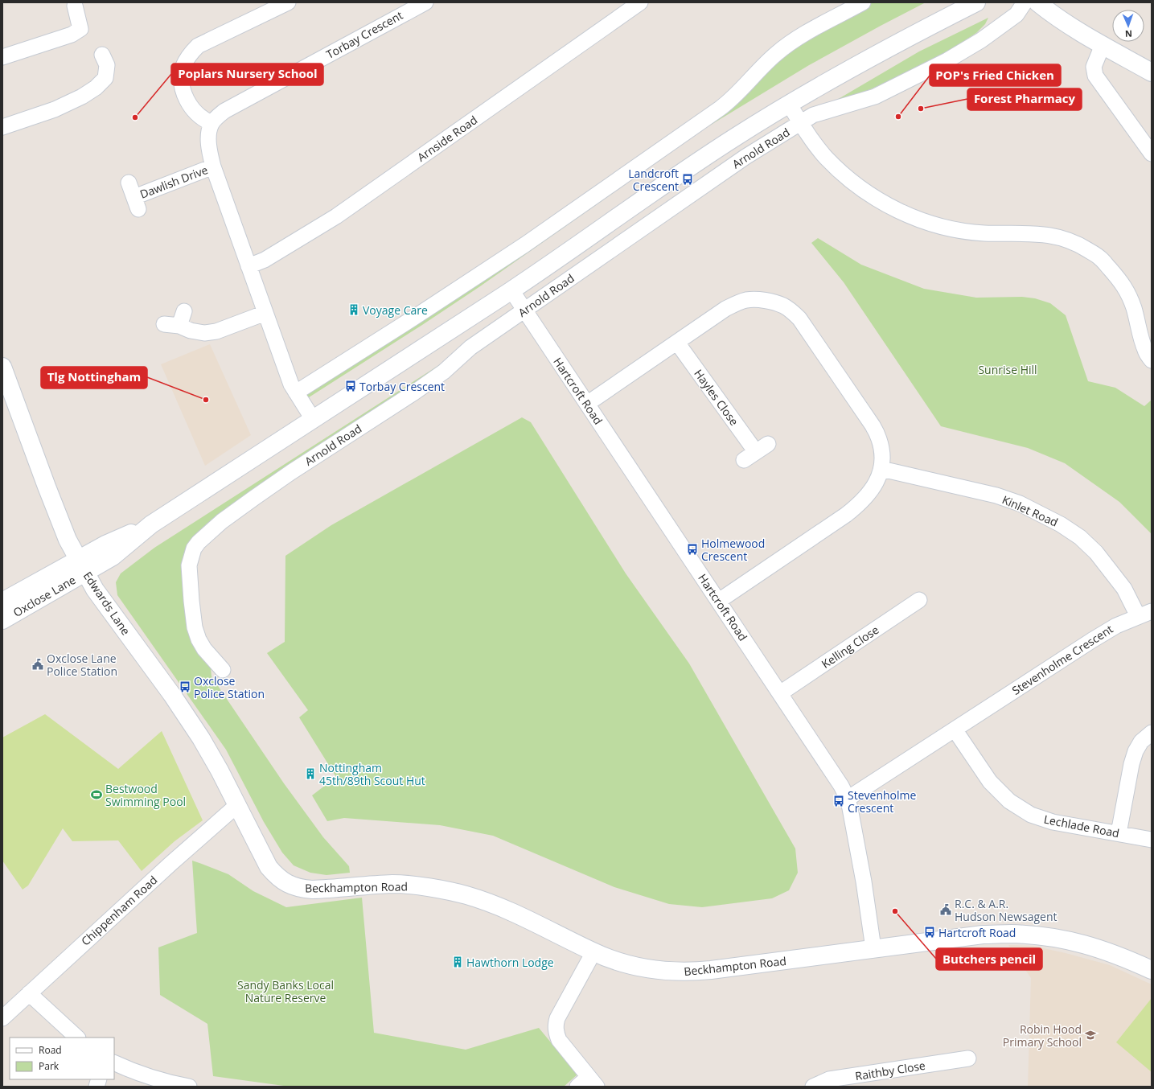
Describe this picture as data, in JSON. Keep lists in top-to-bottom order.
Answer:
{
  "streets": {
    "street": [
      "Torbay Crescent",
      "Arnside Road",
      "Arnold Road",
      "Dawlish Drive",
      "Hartcroft Road",
      "Hayles Close",
      "Kinlet Road",
      "Oxclose Lane",
      "Edwards Lane",
      "Kelling Close",
      "Stevenholme Crescent",
      "Lechlade Road",
      "Beckhampton Road",
      "Chippenham Road",
      "Raithby Close"
    ]
  },
  "crossings": [
    ["Arnold Road", "Hartcroft Road"],
    ["Arnold Road", "Oxclose Lane"],
    ["Arnold Road", "Edwards Lane"],
    ["Hartcroft Road", "Kelling Close"],
    ["Hartcroft Road", "Stevenholme Crescent"],
    ["Hartcroft Road", "Beckhampton Road"],
    ["Kinlet Road", "Stevenholme Crescent"],
    ["Oxclose Lane", "Edwards Lane"],
    ["Edwards Lane", "Beckhampton Road"],
    ["Edwards Lane", "Chippenham Road"],
    ["Stevenholme Crescent", "Lechlade Road"],
    ["Beckhampton Road", "Chippenham Road"]
  ],
  "parks": ["Sunrise Hill", "Sandy Banks Local Nature Reserve"],
  "places": {
    "other": [
      "Forest Pharmacy",
      "POP's Fried Chicken",
      "Poplars Nursery School",
      "Tlg Nottingham",
      "Butchers pencil"
    ],
    "bus stop": [
      "Landcroft Crescent",
      "Torbay Crescent",
      "Holmewood Crescent",
      "Oxclose Police Station",
      "Stevenholme Crescent",
      "Hartcroft Road"
    ],
    "building": ["Voyage Care", "Nottingham 45th/89th Scout Hut", "Hawthorn Lodge"],
    "public building": ["Oxclose Lane Police Station", "R.C. & A.R. Hudson Newsagent"],
    "sports": ["Bestwood Swimming Pool"],
    "school or university": ["Robin Hood Primary School"]
  },
  "legend": ["Road", "Park"],
  "north": "bottom"
}
